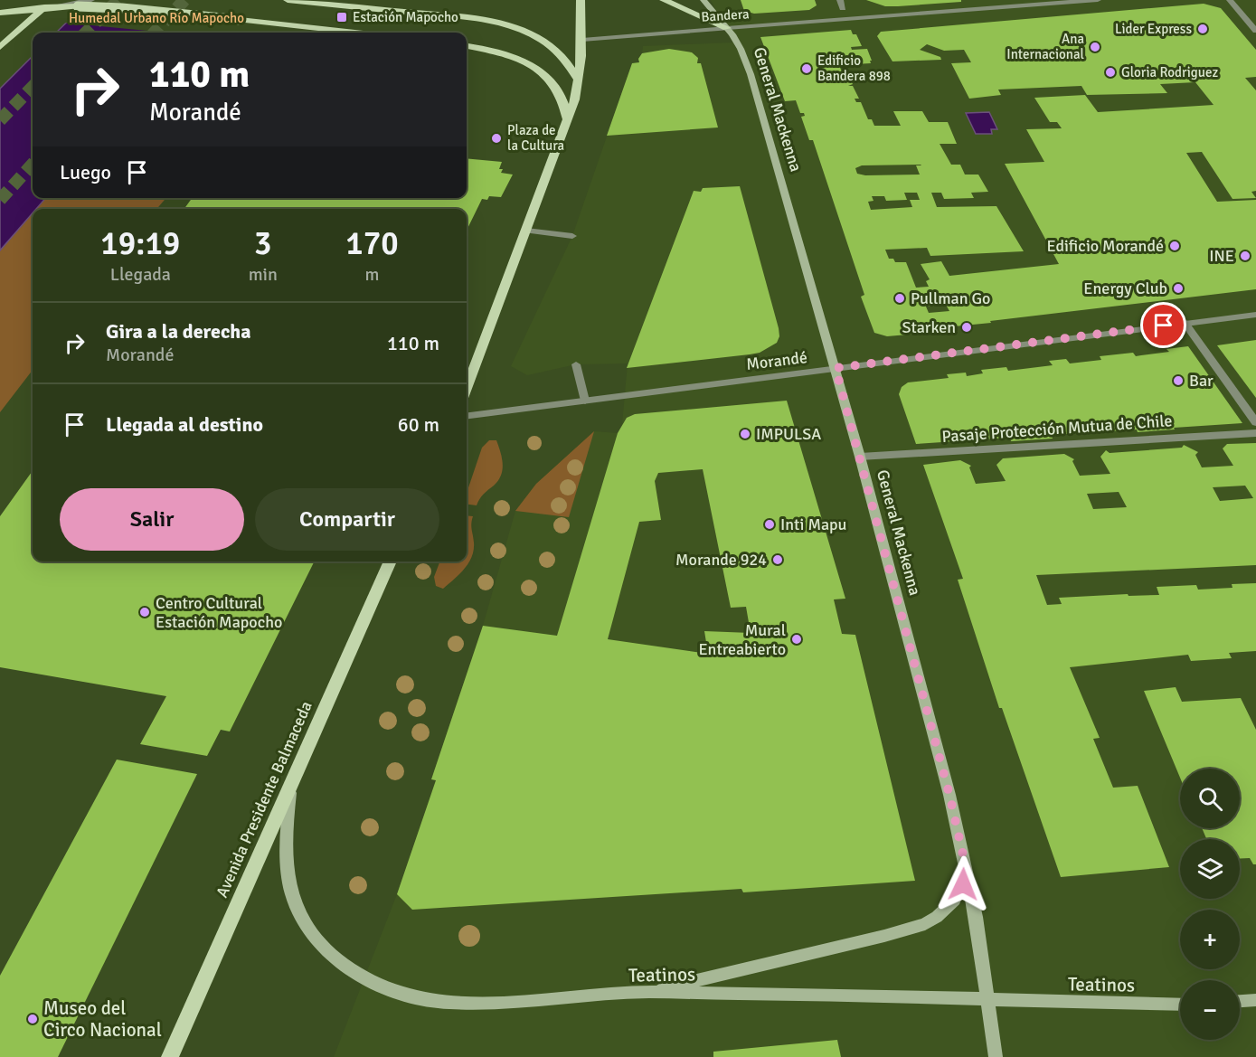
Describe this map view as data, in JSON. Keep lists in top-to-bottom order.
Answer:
{
  "streets": {
    "main road": ["General Mackenna", "Avenida Presidente Balmaceda", "Teatinos"],
    "street": ["Bandera", "Morandé", "Pasaje Protección Mutua de Chile"]
  },
  "crossings": [
    ["Bandera", "General Mackenna"],
    ["General Mackenna", "Morandé"],
    ["General Mackenna", "Pasaje Protección Mutua de Chile"],
    ["General Mackenna", "Teatinos"],
    ["Avenida Presidente Balmaceda", "Teatinos"]
  ],
  "parks": ["Humedal Urbano Río Mapocho"],
  "places": {
    "transit": ["Estación Mapocho"],
    "other": [
      "Lider Express",
      "Ana Internacional",
      "Edificio Bandera 898",
      "Gloria Rodriguez",
      "Plaza de la Cultura",
      "Edificio Morandé",
      "INE",
      "Energy Club",
      "Pullman Go",
      "Starken",
      "Bar",
      "IMPULSA",
      "Inti Mapu",
      "Morande 924",
      "Centro Cultural Estación Mapocho",
      "Mural Entreabierto",
      "Museo del Circo Nacional"
    ]
  },
  "page": {
    "turn": ["110 m", "Morandé"],
    "then": "Luego",
    "eta": [
      "19:19",
      "Llegada",
      "3",
      "min",
      "170",
      "m"
    ],
    "list": [
      {
        "name": "Gira a la derecha",
        "note": "Morandé",
        "value": "110 m"
      },
      {
        "name": "Llegada al destino",
        "value": "60 m"
      }
    ],
    "buttons": ["Salir", "Compartir"],
    "map_buttons": ["+", "−"]
  }
}
